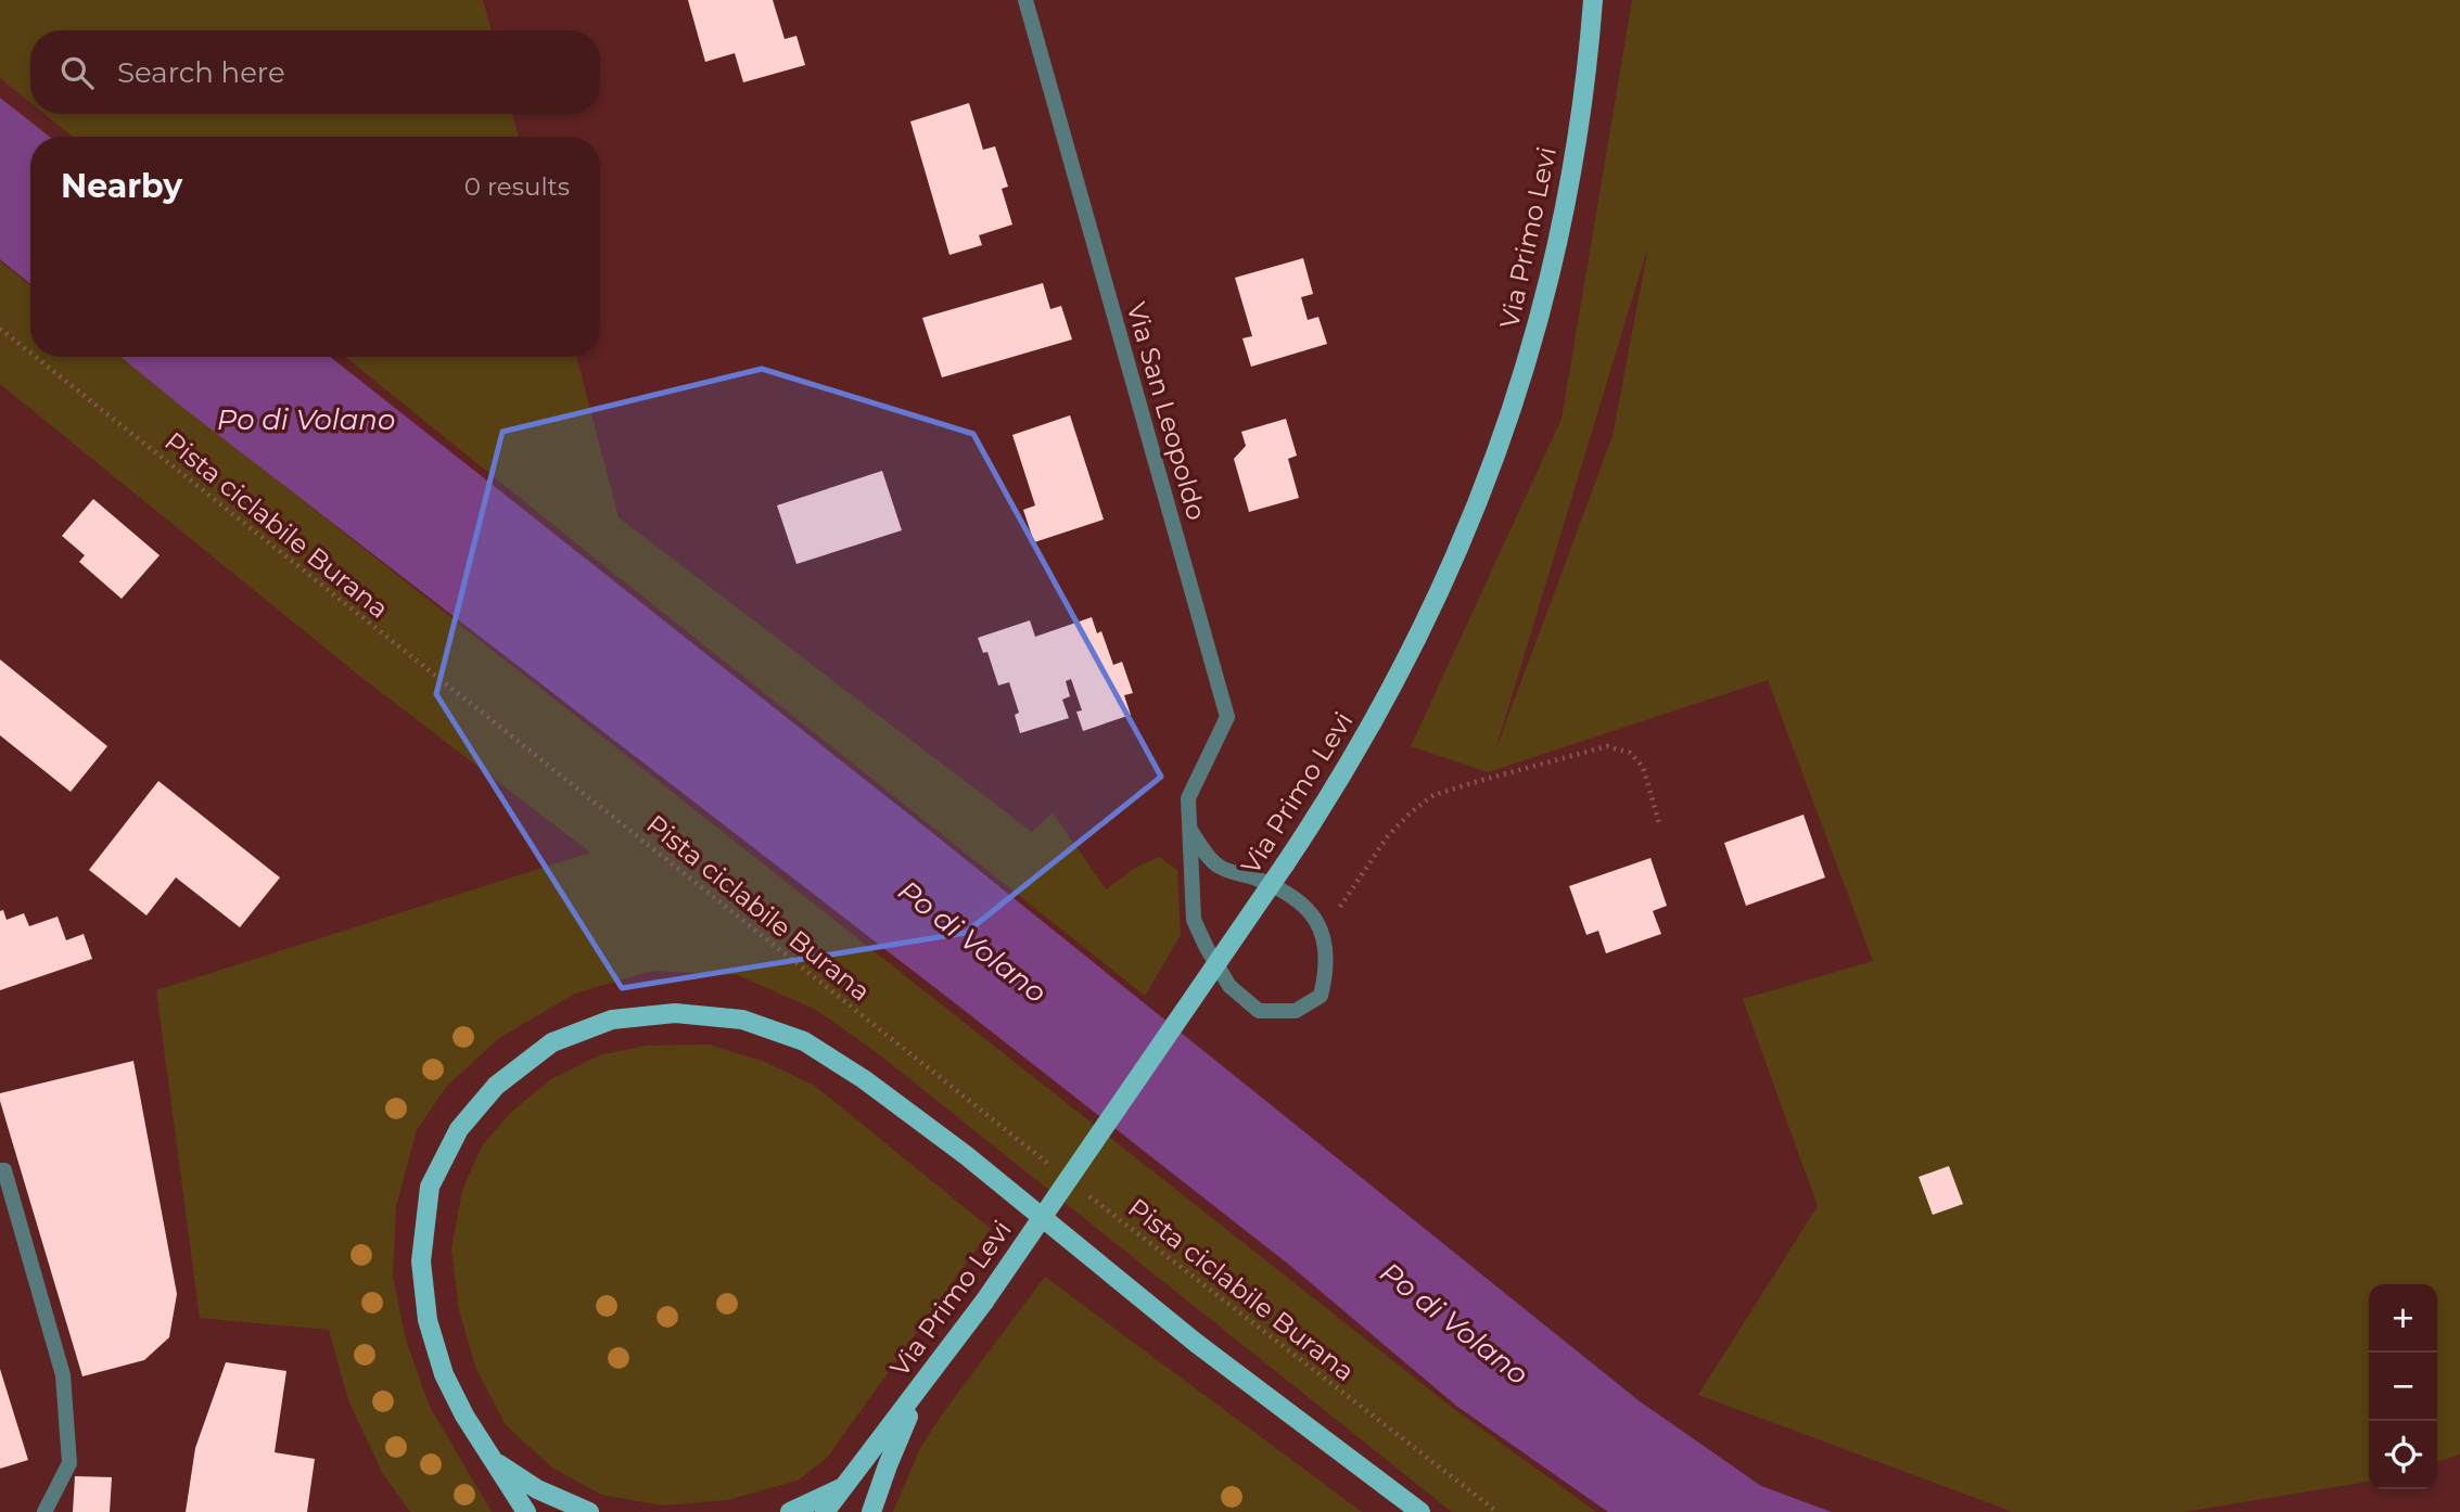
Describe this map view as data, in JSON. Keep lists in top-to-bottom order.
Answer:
{
  "streets": {
    "main road": ["Via Primo Levi"],
    "street": ["Via San Leopoldo"],
    "path": ["Pista ciclabile Burana"]
  },
  "water": ["Po di Volano"],
  "page": {
    "search": "Search here",
    "heading": ["Nearby", "0 results"],
    "map_buttons": ["+", "−"]
  }
}
